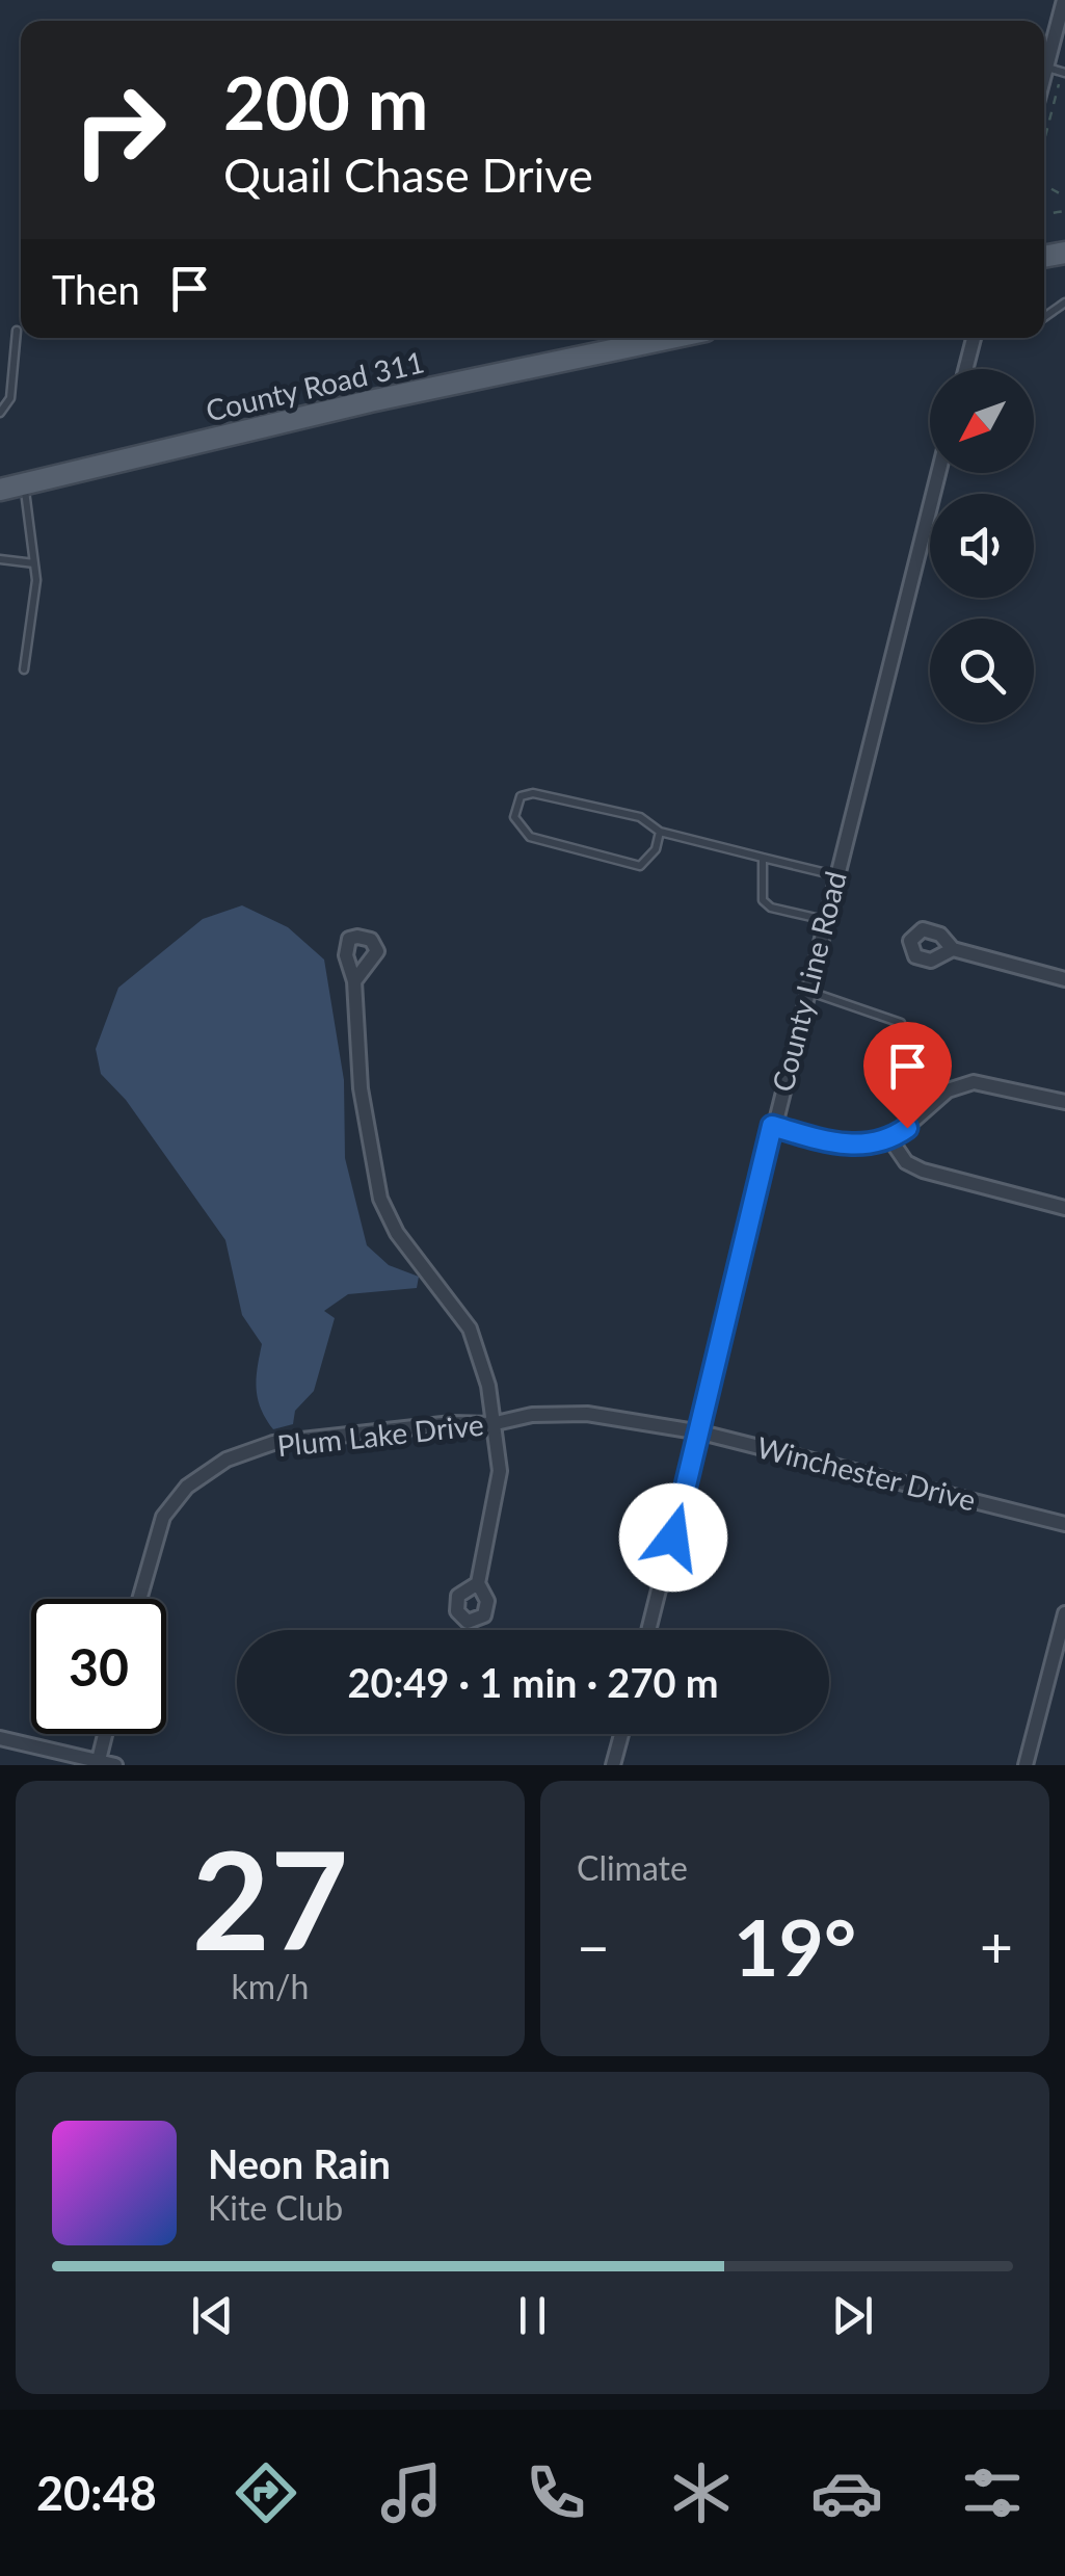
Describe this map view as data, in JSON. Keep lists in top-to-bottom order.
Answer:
{
  "streets": {
    "main road": ["County Road 311"],
    "street": ["County Line Road", "Plum Lake Drive", "Winchester Drive"]
  },
  "crossings": [
    ["County Line Road", "Winchester Drive"],
    ["Plum Lake Drive", "Winchester Drive"]
  ],
  "north": "bottom left",
  "page": {
    "turn": ["200 m", "Quail Chase Drive"],
    "then": "Then",
    "limit": "30",
    "trip": "20:49 · 1 min · 270 m",
    "tile": [
      ["27", "km/h"],
      "Climate"
    ],
    "heat": ["−", "19°", "+"],
    "song": ["Neon Rain", "Kite Club"],
    "tabs": "20:48"
  }
}
